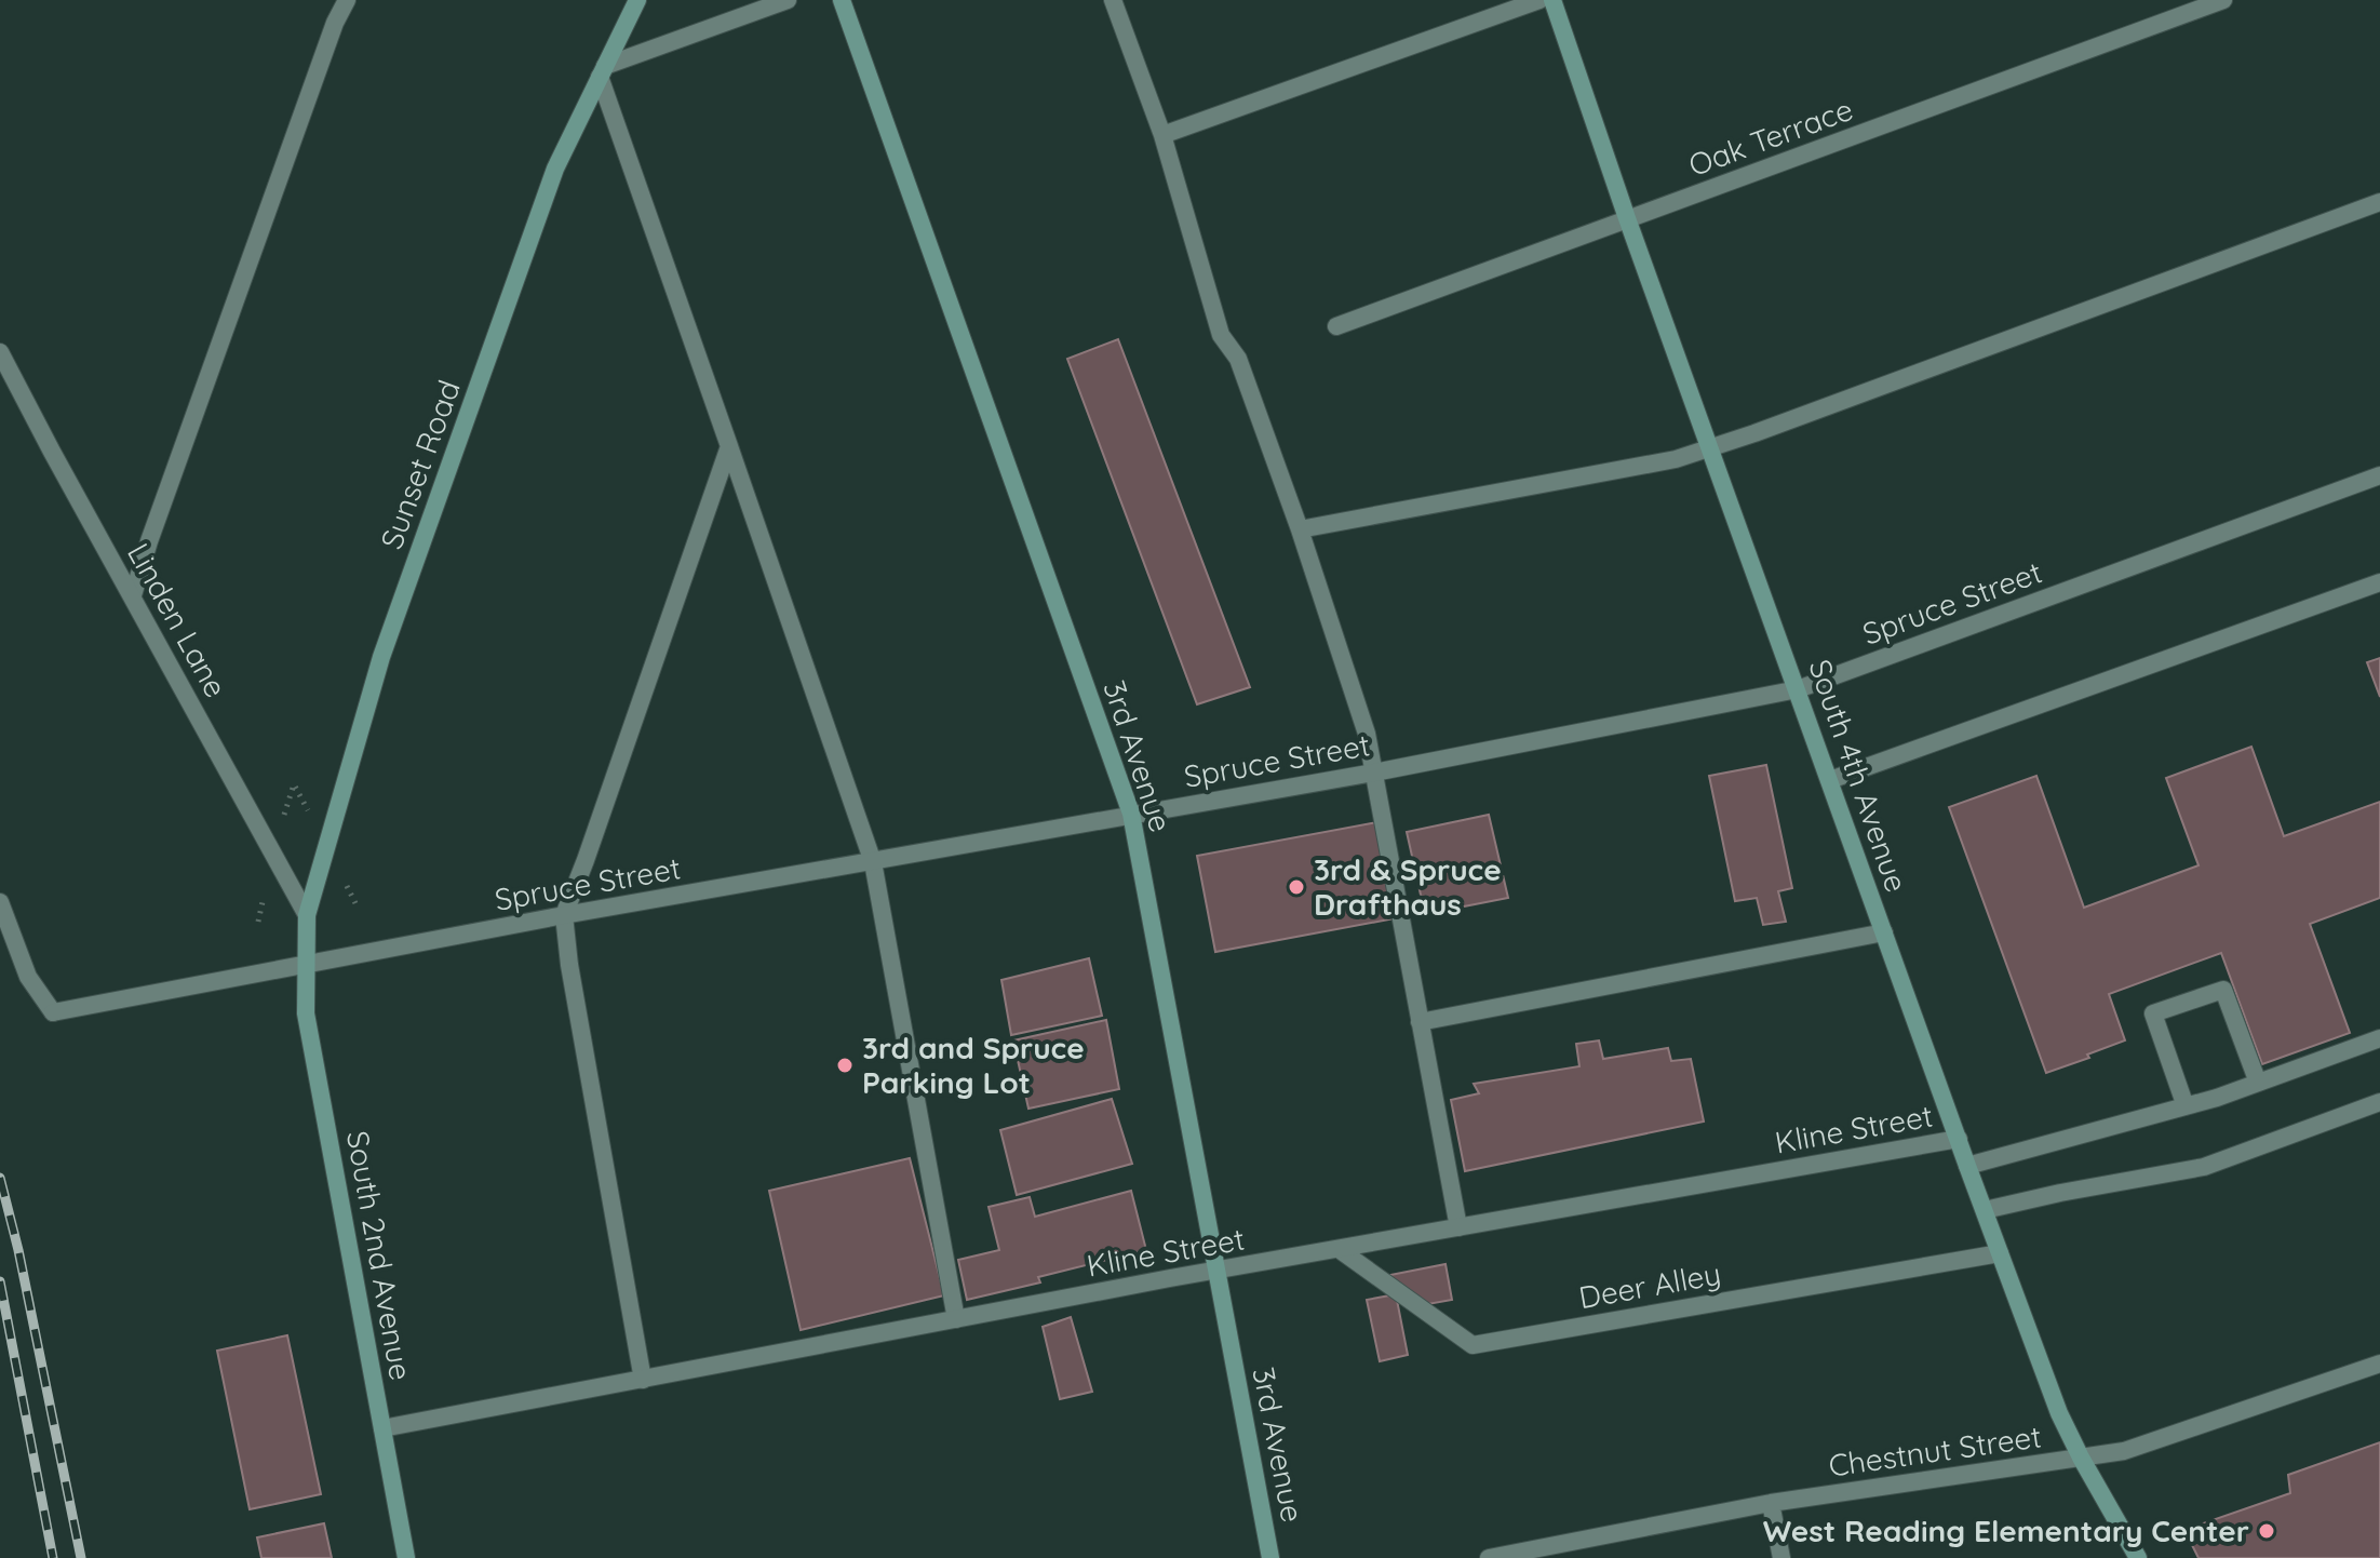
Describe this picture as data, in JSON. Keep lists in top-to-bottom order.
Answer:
{
  "streets": {
    "street": [
      "Oak Terrace",
      "Sunset Road",
      "Spruce Street",
      "Linden Lane",
      "3rd Avenue",
      "South 4th Avenue",
      "Kline Street",
      "South 2nd Avenue",
      "Deer Alley",
      "Chestnut Street"
    ]
  },
  "crossings": [
    ["Oak Terrace", "South 4th Avenue"],
    ["Sunset Road", "Spruce Street"],
    ["Sunset Road", "Linden Lane"],
    ["Sunset Road", "South 2nd Avenue"],
    ["Spruce Street", "3rd Avenue"],
    ["Spruce Street", "South 4th Avenue"],
    ["Spruce Street", "South 2nd Avenue"],
    ["3rd Avenue", "Kline Street"],
    ["South 4th Avenue", "Kline Street"],
    ["South 4th Avenue", "Deer Alley"],
    ["South 4th Avenue", "Chestnut Street"],
    ["Kline Street", "South 2nd Avenue"],
    ["Kline Street", "Deer Alley"]
  ],
  "places": ["3rd & Spruce Drafthaus", "3rd and Spruce Parking Lot", "West Reading Elementary Center"]
}
